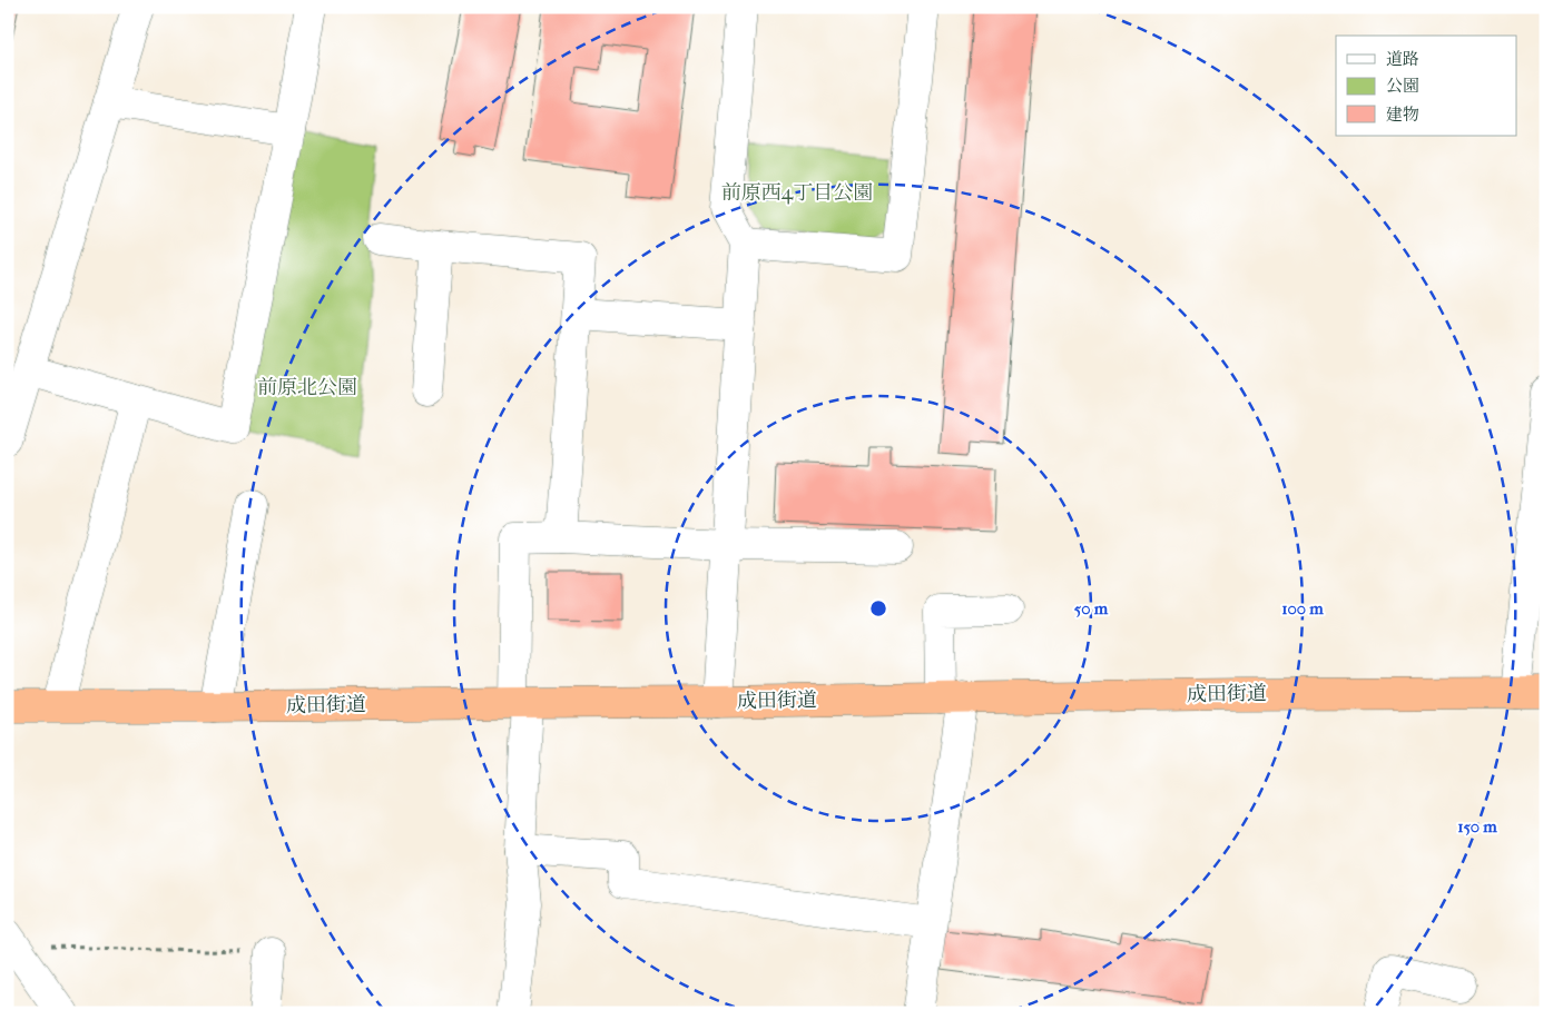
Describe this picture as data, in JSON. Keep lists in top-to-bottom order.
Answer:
{
  "streets": {
    "highway": ["成田街道"]
  },
  "parks": ["前原西4丁目公園", "前原北公園"],
  "legend": ["道路", "公園", "建物"],
  "rings": ["50 m", "100 m", "150 m"]
}
